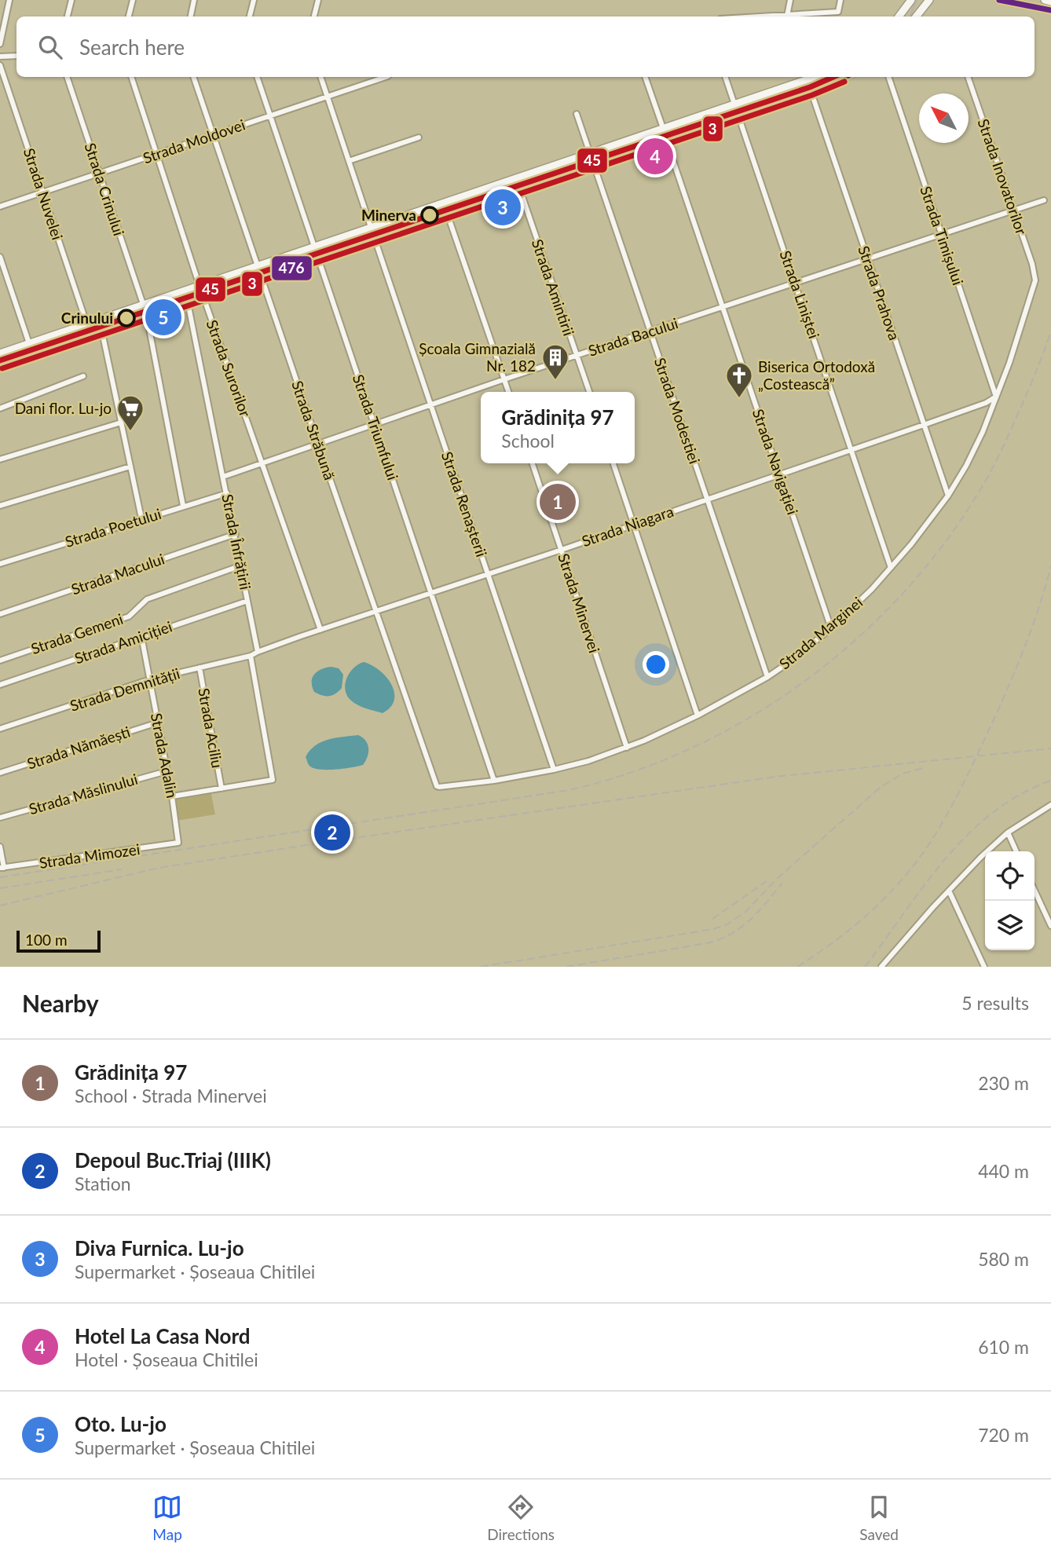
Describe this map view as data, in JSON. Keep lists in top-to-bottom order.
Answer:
{
  "streets": {
    "street": [
      "Strada Moldovei",
      "Strada Inovatorilor",
      "Strada Crinului",
      "Strada Nuvelei",
      "Strada Timișului",
      "Strada Amintirii",
      "Strada Prahova",
      "Strada Liniștei",
      "Strada Bacului",
      "Strada Surorilor",
      "Strada Modestiei",
      "Strada Triumfului",
      "Strada Străbună",
      "Strada Navigației",
      "Strada Renașterii",
      "Strada Niagara",
      "Strada Poetului",
      "Strada Înfrățirii",
      "Strada Macului",
      "Strada Minervei",
      "Strada Marginei",
      "Strada Gemeni",
      "Strada Amiciției",
      "Strada Demnității",
      "Strada Aciliu",
      "Strada Nămăești",
      "Strada Adalin",
      "Strada Măslinului",
      "Strada Mimozei"
    ]
  },
  "crossings": [
    ["Strada Moldovei", "Strada Crinului"],
    ["Strada Moldovei", "Strada Nuvelei"],
    ["Strada Moldovei", "Strada Surorilor"],
    ["Strada Moldovei", "Strada Triumfului"],
    ["Strada Moldovei", "Strada Străbună"],
    ["Strada Inovatorilor", "Strada Bacului"],
    ["Strada Inovatorilor", "Strada Marginei"],
    ["Strada Timișului", "Strada Bacului"],
    ["Strada Timișului", "Strada Niagara"],
    ["Strada Timișului", "Strada Marginei"],
    ["Strada Amintirii", "Strada Bacului"],
    ["Strada Prahova", "Strada Bacului"],
    ["Strada Prahova", "Strada Niagara"],
    ["Strada Prahova", "Strada Marginei"],
    ["Strada Liniștei", "Strada Bacului"],
    ["Strada Liniștei", "Strada Niagara"],
    ["Strada Liniștei", "Strada Marginei"],
    ["Strada Bacului", "Strada Surorilor"],
    ["Strada Bacului", "Strada Modestiei"],
    ["Strada Bacului", "Strada Triumfului"],
    ["Strada Bacului", "Strada Străbună"],
    ["Strada Bacului", "Strada Navigației"],
    ["Strada Bacului", "Strada Renașterii"],
    ["Strada Bacului", "Strada Înfrățirii"],
    ["Strada Surorilor", "Strada Niagara"],
    ["Strada Modestiei", "Strada Niagara"],
    ["Strada Modestiei", "Strada Marginei"],
    ["Strada Triumfului", "Strada Niagara"],
    ["Strada Triumfului", "Strada Marginei"],
    ["Strada Străbună", "Strada Niagara"],
    ["Strada Străbună", "Strada Marginei"],
    ["Strada Navigației", "Strada Niagara"],
    ["Strada Navigației", "Strada Marginei"],
    ["Strada Renașterii", "Strada Niagara"],
    ["Strada Renașterii", "Strada Marginei"],
    ["Strada Niagara", "Strada Înfrățirii"],
    ["Strada Niagara", "Strada Minervei"],
    ["Strada Niagara", "Strada Marginei"],
    ["Strada Poetului", "Strada Înfrățirii"],
    ["Strada Înfrățirii", "Strada Macului"],
    ["Strada Înfrățirii", "Strada Gemeni"],
    ["Strada Înfrățirii", "Strada Amiciției"],
    ["Strada Minervei", "Strada Marginei"],
    ["Strada Amiciției", "Strada Adalin"],
    ["Strada Demnității", "Strada Aciliu"],
    ["Strada Demnității", "Strada Adalin"],
    ["Strada Nămăești", "Strada Adalin"],
    ["Strada Adalin", "Strada Măslinului"],
    ["Strada Adalin", "Strada Mimozei"]
  ],
  "places": {
    "other": ["Minerva", "Crinului"],
    "building": ["Școala Gimnazială Nr. 182"],
    "church": ["Biserica Ortodoxă „Costească”"],
    "supermarket": ["Dani flor. Lu-jo"]
  },
  "lines": ["transit line 476", "transit line 45", "transit line 3"],
  "scale_bar": "100 m",
  "north": "top left",
  "page": {
    "search": "Search here",
    "pins": [
      "4",
      "3",
      "5",
      "1",
      "2"
    ],
    "popup": ["Grădinița 97", "School"],
    "scale": "100 m",
    "heading": ["Nearby", "5 results"],
    "list": [
      {
        "mark": "1",
        "name": "Grădinița 97",
        "note": "School · Strada Minervei",
        "value": "230 m"
      },
      {
        "mark": "2",
        "name": "Depoul Buc.Triaj (IIIK)",
        "note": "Station",
        "value": "440 m"
      },
      {
        "mark": "3",
        "name": "Diva Furnica. Lu-jo",
        "note": "Supermarket · Șoseaua Chitilei",
        "value": "580 m"
      },
      {
        "mark": "4",
        "name": "Hotel La Casa Nord",
        "note": "Hotel · Șoseaua Chitilei",
        "value": "610 m"
      },
      {
        "mark": "5",
        "name": "Oto. Lu-jo",
        "note": "Supermarket · Șoseaua Chitilei",
        "value": "720 m"
      }
    ],
    "nav": ["Map", "Directions", "Saved"]
  }
}
